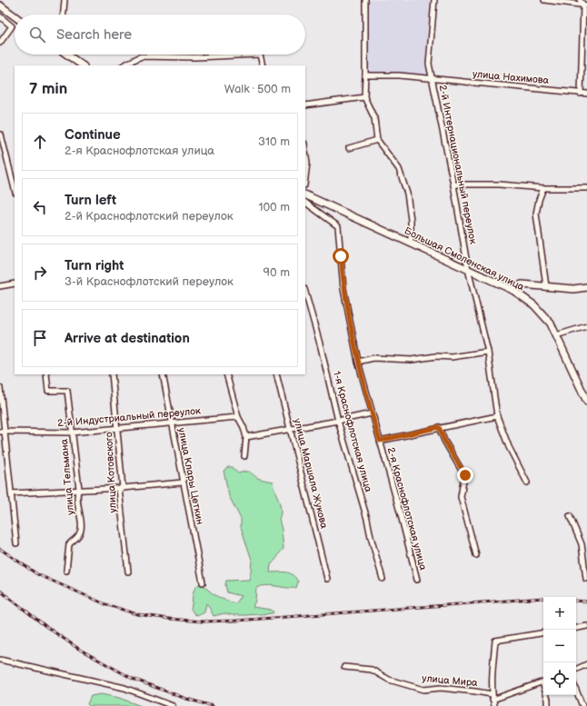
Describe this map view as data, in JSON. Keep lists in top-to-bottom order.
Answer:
{
  "streets": {
    "main road": ["Большая Смоленская улица"],
    "street": [
      "улица Нахимова",
      "2-й Интернациональный переулок",
      "2-й Индустриальный переулок",
      "1-я Краснофлотская улица",
      "улица Котовского",
      "улица Маршала Жукова",
      "улица Клары Цеткин",
      "улица Тельмана",
      "2-я Краснофлотская улица",
      "улица Мира"
    ]
  },
  "crossings": [
    ["улица Нахимова", "2-й Интернациональный переулок"],
    ["2-й Интернациональный переулок", "Большая Смоленская улица"],
    ["2-й Индустриальный переулок", "улица Котовского"],
    ["2-й Индустриальный переулок", "улица Клары Цеткин"],
    ["2-й Индустриальный переулок", "улица Тельмана"]
  ],
  "page": {
    "search": "Search here",
    "heading": ["7 min", "Walk · 500 m"],
    "list": [
      ["Continue", "2-я Краснофлотская улица", "310 m"],
      ["Turn left", "2-й Краснофлотский переулок", "100 m"],
      ["Turn right", "3-й Краснофлотский переулок", "90 m"],
      "Arrive at destination"
    ],
    "map_buttons": ["+", "−"]
  }
}
